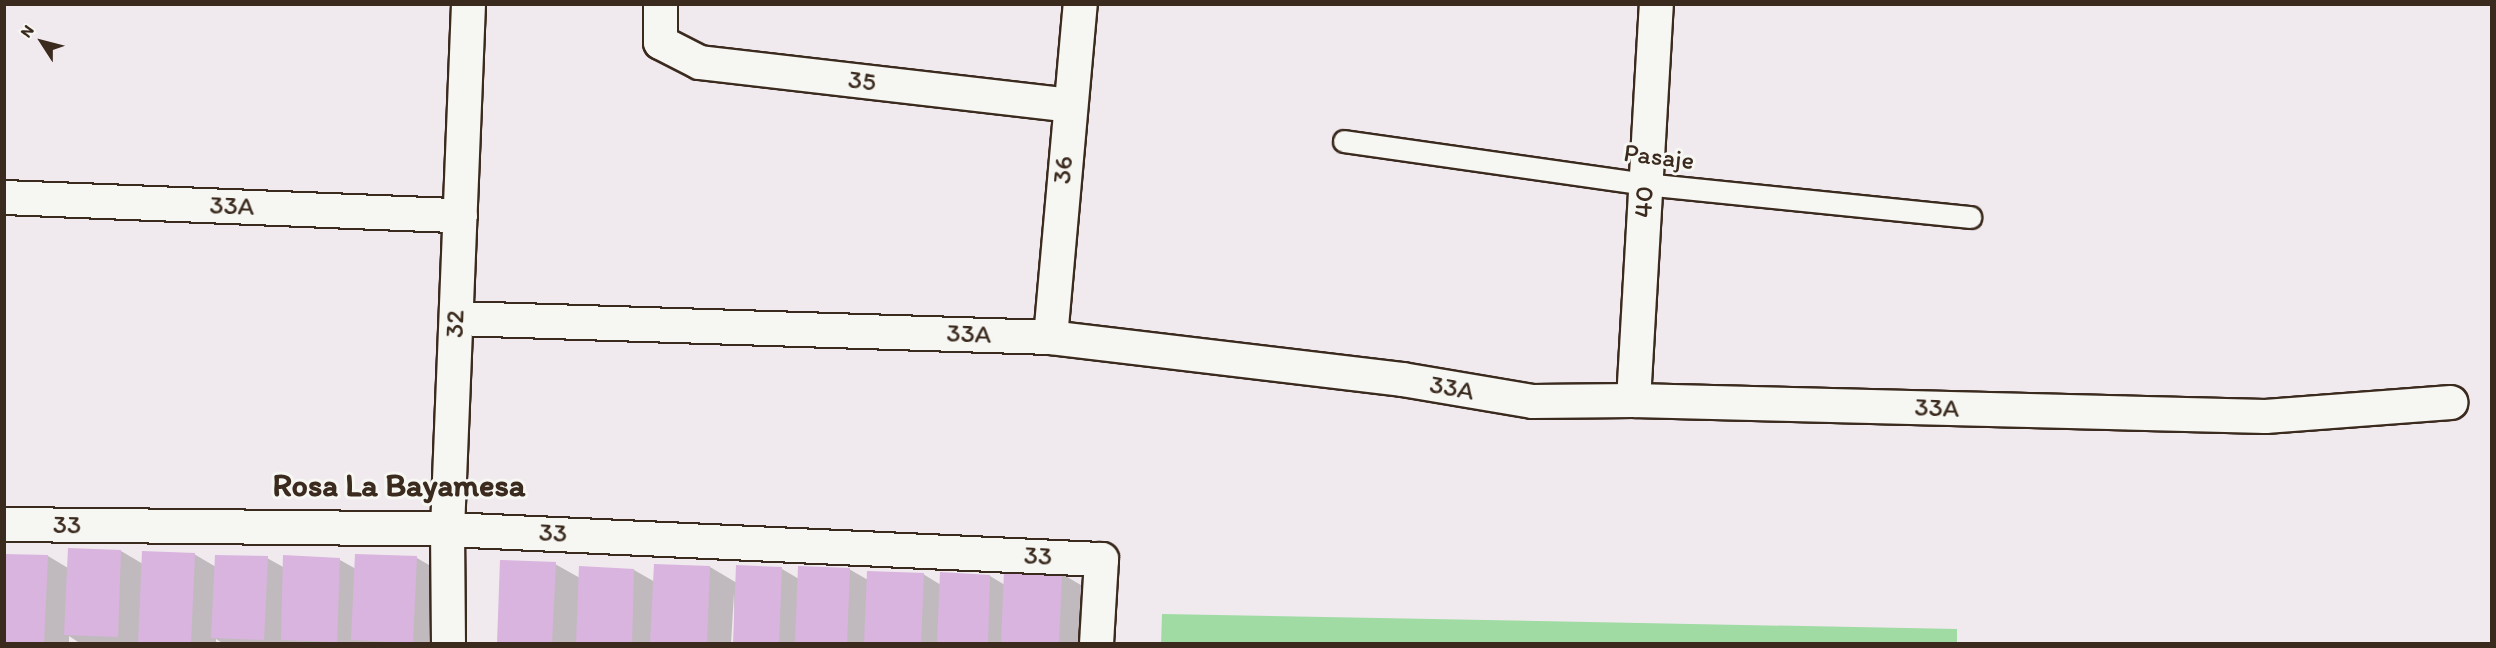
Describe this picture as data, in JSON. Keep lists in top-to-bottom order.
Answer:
{
  "streets": {
    "street": [
      "35",
      "36",
      "40",
      "33A",
      "32",
      "33"
    ],
    "lane": ["Pasaje"]
  },
  "crossings": [
    ["35", "36"],
    ["Pasaje", "40"],
    ["36", "33A"],
    ["40", "33A"],
    ["33A", "32"],
    ["32", "33"]
  ],
  "districts": ["Rosa La Bayamesa"],
  "north": "top left"
}
